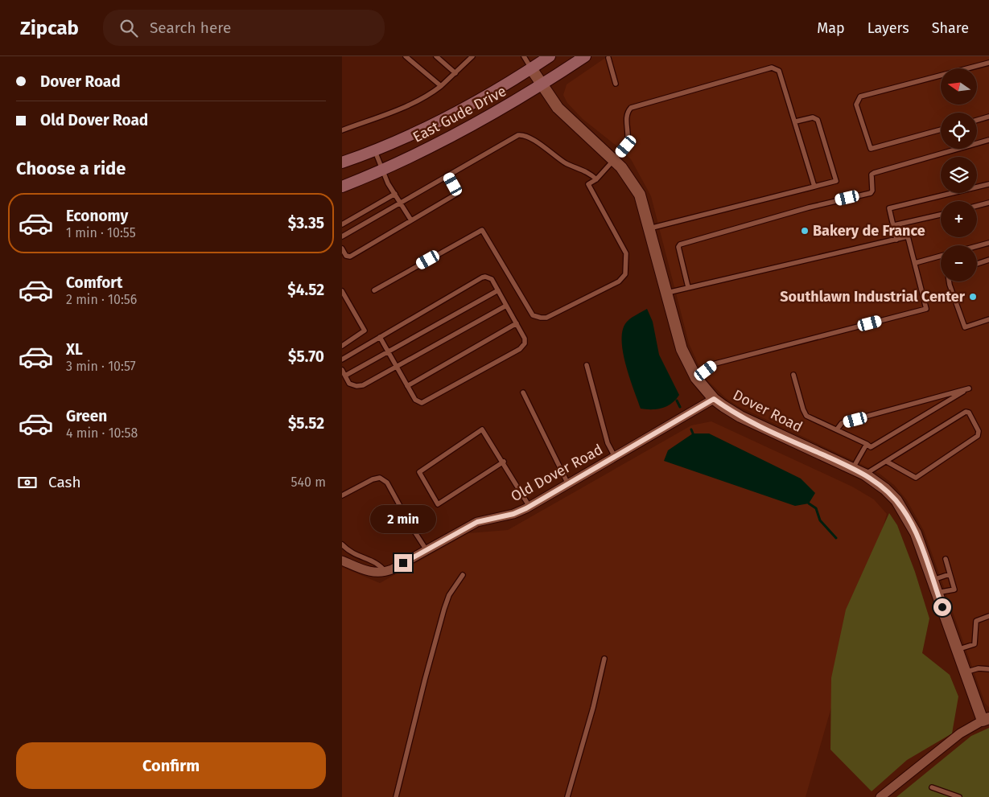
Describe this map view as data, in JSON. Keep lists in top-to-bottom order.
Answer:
{
  "streets": {
    "main road": ["East Gude Drive"],
    "street": ["Dover Road", "Old Dover Road"]
  },
  "crossings": [
    ["East Gude Drive", "Dover Road"],
    ["Dover Road", "Old Dover Road"]
  ],
  "places": ["Bakery de France", "Southlawn Industrial Center"],
  "north": "left",
  "page": {
    "header": "Zipcab",
    "search": "Search here",
    "nav": ["Map", "Layers", "Share"],
    "banner": ["Dover Road", "Old Dover Road"],
    "map_buttons": ["+", "−"],
    "heading": "Choose a ride",
    "list": [
      {
        "name": "Economy",
        "note": "1 min · 10:55",
        "value": "$3.35"
      },
      {
        "name": "Comfort",
        "note": "2 min · 10:56",
        "value": "$4.52"
      },
      {
        "name": "XL",
        "note": "3 min · 10:57",
        "value": "$5.70"
      },
      {
        "name": "Green",
        "note": "4 min · 10:58",
        "value": "$5.52"
      }
    ],
    "pay": ["Cash", "540 m"],
    "bubble": "2 min",
    "buttons": "Confirm"
  }
}
